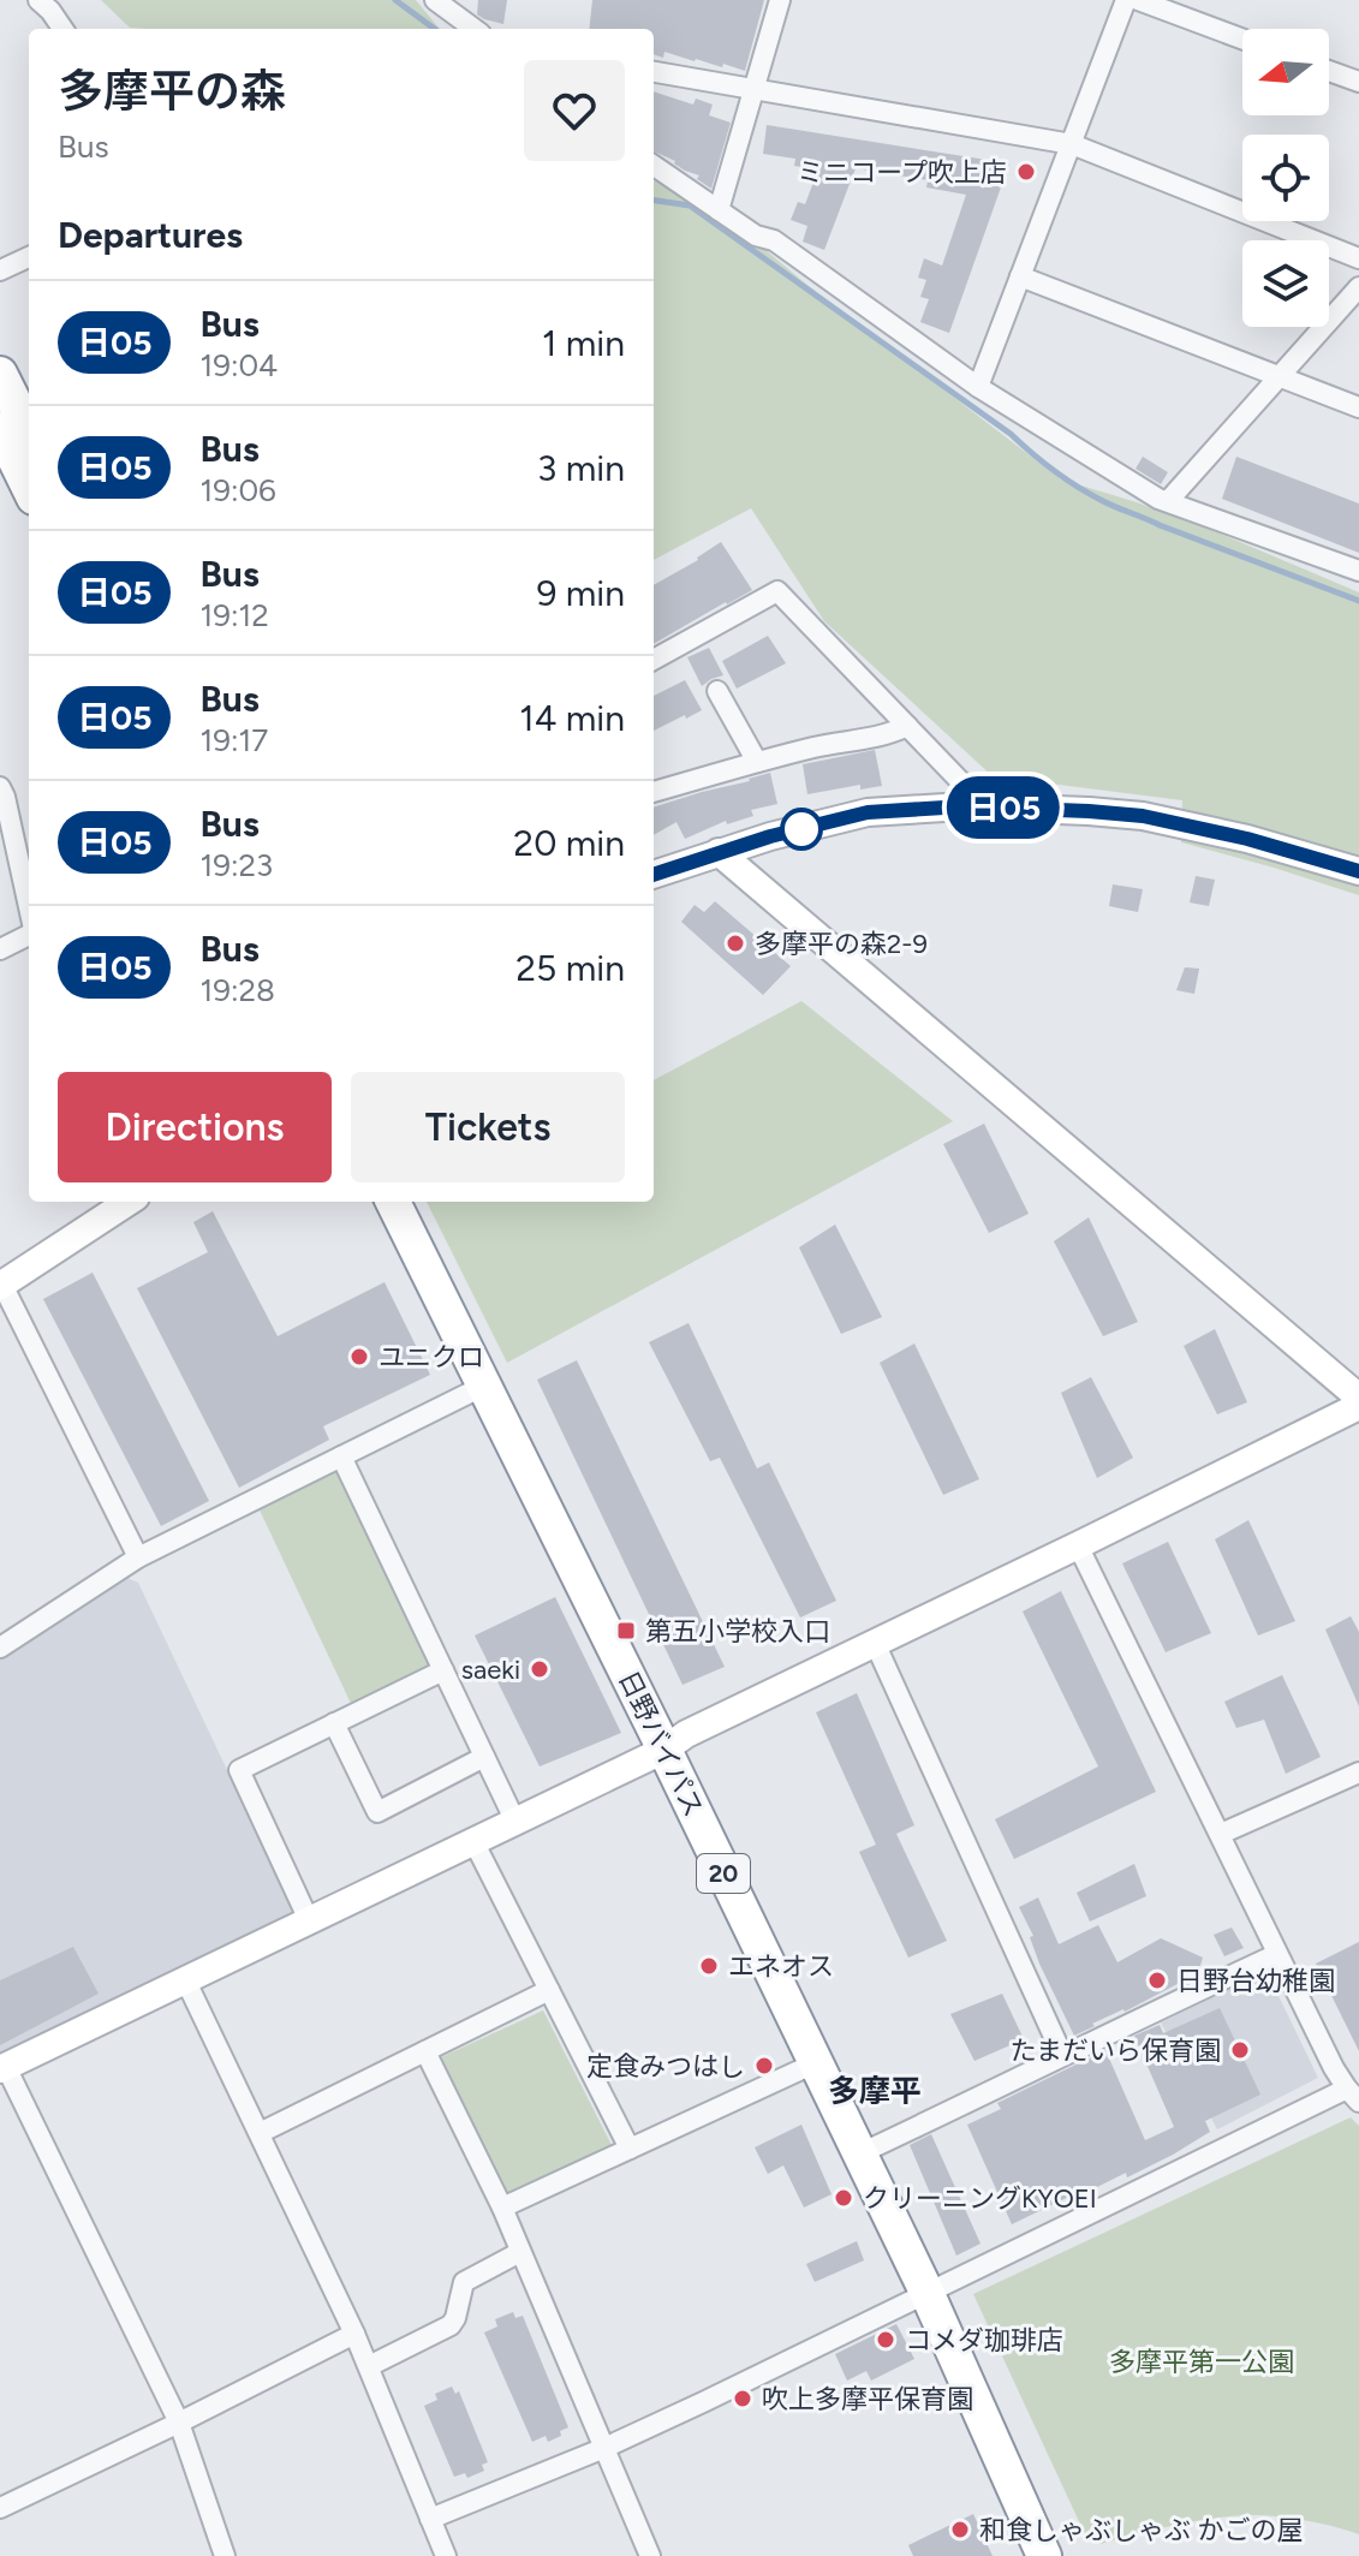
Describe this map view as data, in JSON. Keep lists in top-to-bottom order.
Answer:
{
  "streets": {
    "highway": ["日野バイパス", "20"]
  },
  "districts": ["多摩平"],
  "parks": ["多摩平第一公園"],
  "places": {
    "other": [
      "ミニコープ吹上店",
      "多摩平の森2-9",
      "ユニクロ",
      "saeki",
      "エネオス",
      "日野台幼稚園",
      "たまだいら保育園",
      "定食みつはし",
      "クリーニングKYOEI",
      "コメダ珈琲店",
      "吹上多摩平保育園",
      "和食しゃぶしゃぶ かごの屋"
    ],
    "transit": ["第五小学校入口"]
  },
  "lines": ["bus line 日05"],
  "north": "left",
  "page": {
    "on_map": "日05",
    "heading": [
      ["多摩平の森", "Bus"],
      "Departures"
    ],
    "list": [
      {
        "mark": "日05",
        "name": "Bus",
        "note": "19:04",
        "value": "1 min"
      },
      {
        "mark": "日05",
        "name": "Bus",
        "note": "19:06",
        "value": "3 min"
      },
      {
        "mark": "日05",
        "name": "Bus",
        "note": "19:12",
        "value": "9 min"
      },
      {
        "mark": "日05",
        "name": "Bus",
        "note": "19:17",
        "value": "14 min"
      },
      {
        "mark": "日05",
        "name": "Bus",
        "note": "19:23",
        "value": "20 min"
      },
      {
        "mark": "日05",
        "name": "Bus",
        "note": "19:28",
        "value": "25 min"
      }
    ],
    "buttons": ["Directions", "Tickets"]
  }
}
